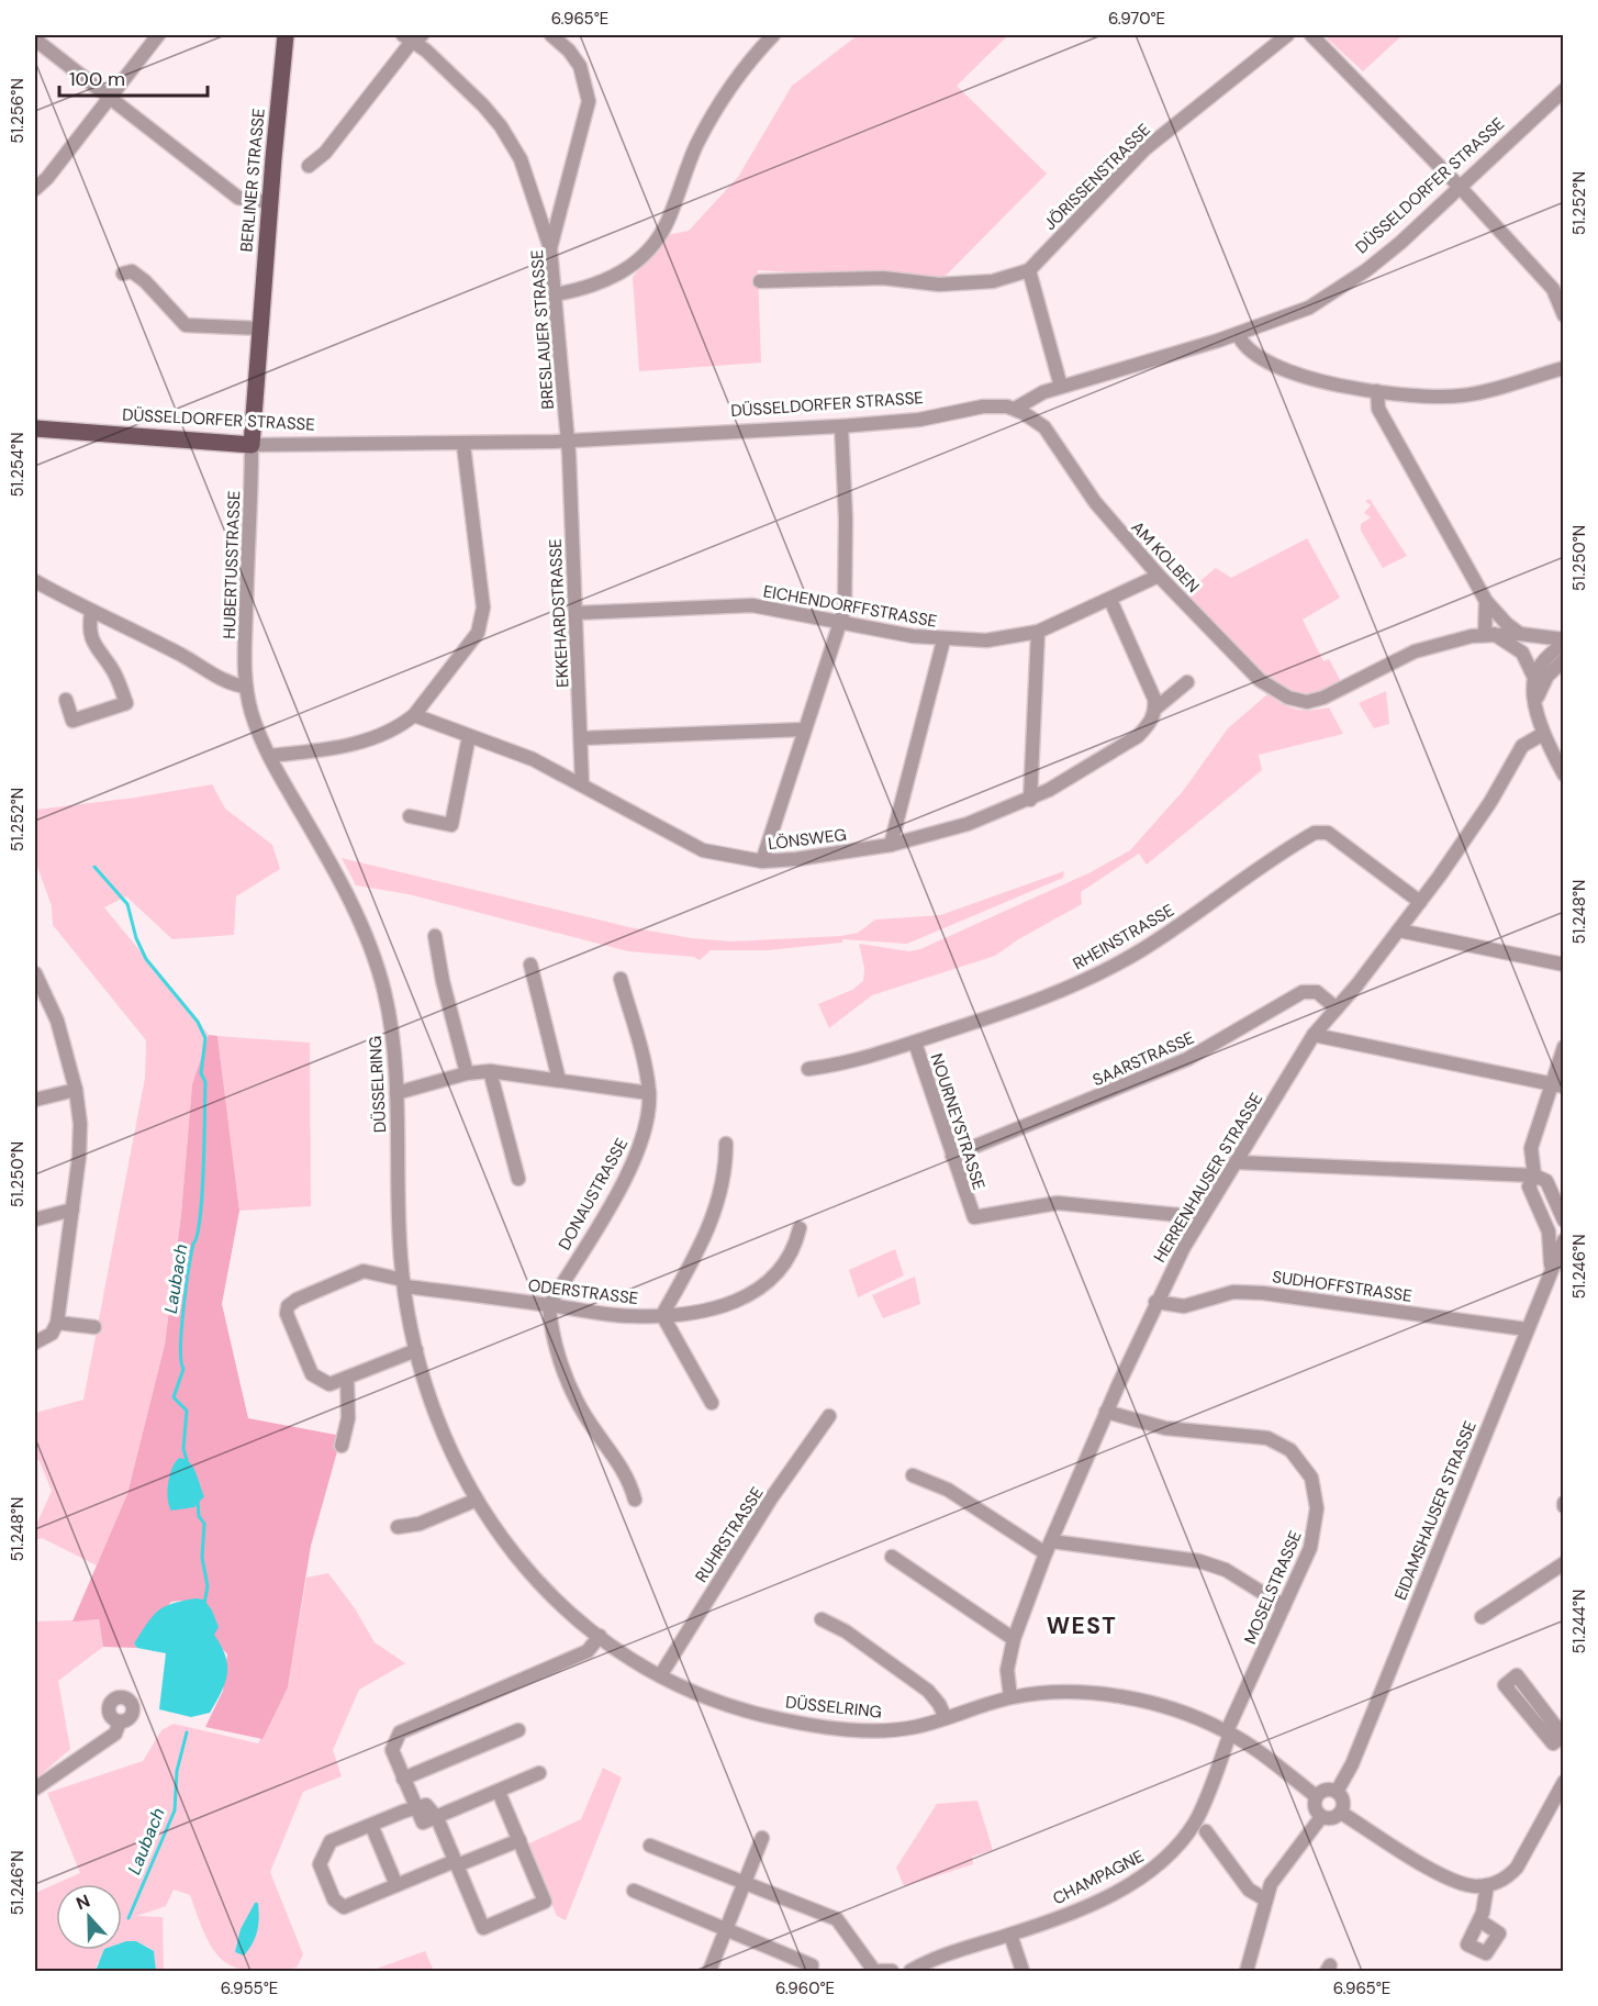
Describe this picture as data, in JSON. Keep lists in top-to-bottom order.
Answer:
{
  "streets": {
    "main road": ["BERLINER STRASSE", "DÜSSELDORFER STRASSE"],
    "street": [
      "JÖRISSENSTRASSE",
      "BRESLAUER STRASSE",
      "AM KOLBEN",
      "HUBERTUSSTRASSE",
      "EICHENDORFFSTRASSE",
      "EKKEHARDSTRASSE",
      "LÖNSWEG",
      "RHEINSTRASSE",
      "SAARSTRASSE",
      "DÜSSELRING",
      "NOURNEYSTRASSE",
      "HERRENHAUSER STRASSE",
      "DONAUSTRASSE",
      "SUDHOFFSTRASSE",
      "ODERSTRASSE",
      "EIDAMSHAUSER STRASSE",
      "RUHRSTRASSE",
      "MOSELSTRASSE",
      "CHAMPAGNE"
    ]
  },
  "crossings": [
    ["BERLINER STRASSE", "DÜSSELDORFER STRASSE"],
    ["BERLINER STRASSE", "HUBERTUSSTRASSE"],
    ["DÜSSELDORFER STRASSE", "BRESLAUER STRASSE"],
    ["DÜSSELDORFER STRASSE", "AM KOLBEN"],
    ["DÜSSELDORFER STRASSE", "HUBERTUSSTRASSE"],
    ["DÜSSELDORFER STRASSE", "EKKEHARDSTRASSE"],
    ["BRESLAUER STRASSE", "EKKEHARDSTRASSE"],
    ["HUBERTUSSTRASSE", "DÜSSELRING"],
    ["EICHENDORFFSTRASSE", "EKKEHARDSTRASSE"],
    ["EKKEHARDSTRASSE", "LÖNSWEG"],
    ["RHEINSTRASSE", "NOURNEYSTRASSE"],
    ["RHEINSTRASSE", "HERRENHAUSER STRASSE"],
    ["SAARSTRASSE", "NOURNEYSTRASSE"],
    ["SAARSTRASSE", "HERRENHAUSER STRASSE"],
    ["DÜSSELRING", "HERRENHAUSER STRASSE"],
    ["DÜSSELRING", "ODERSTRASSE"],
    ["DÜSSELRING", "EIDAMSHAUSER STRASSE"],
    ["DÜSSELRING", "RUHRSTRASSE"],
    ["DÜSSELRING", "MOSELSTRASSE"],
    ["DÜSSELRING", "CHAMPAGNE"],
    ["NOURNEYSTRASSE", "HERRENHAUSER STRASSE"],
    ["HERRENHAUSER STRASSE", "SUDHOFFSTRASSE"],
    ["HERRENHAUSER STRASSE", "MOSELSTRASSE"],
    ["DONAUSTRASSE", "ODERSTRASSE"],
    ["SUDHOFFSTRASSE", "EIDAMSHAUSER STRASSE"],
    ["MOSELSTRASSE", "CHAMPAGNE"]
  ],
  "districts": ["WEST"],
  "water": ["Laubach"],
  "scale_bar": "100 m",
  "north": "top",
  "coordinates": [
    "6.965°E",
    "6.970°E",
    "51.256°N",
    "51.252°N",
    "51.254°N",
    "51.250°N",
    "51.248°N",
    "51.246°N",
    "51.244°N",
    "6.955°E",
    "6.960°E"
  ]
}
